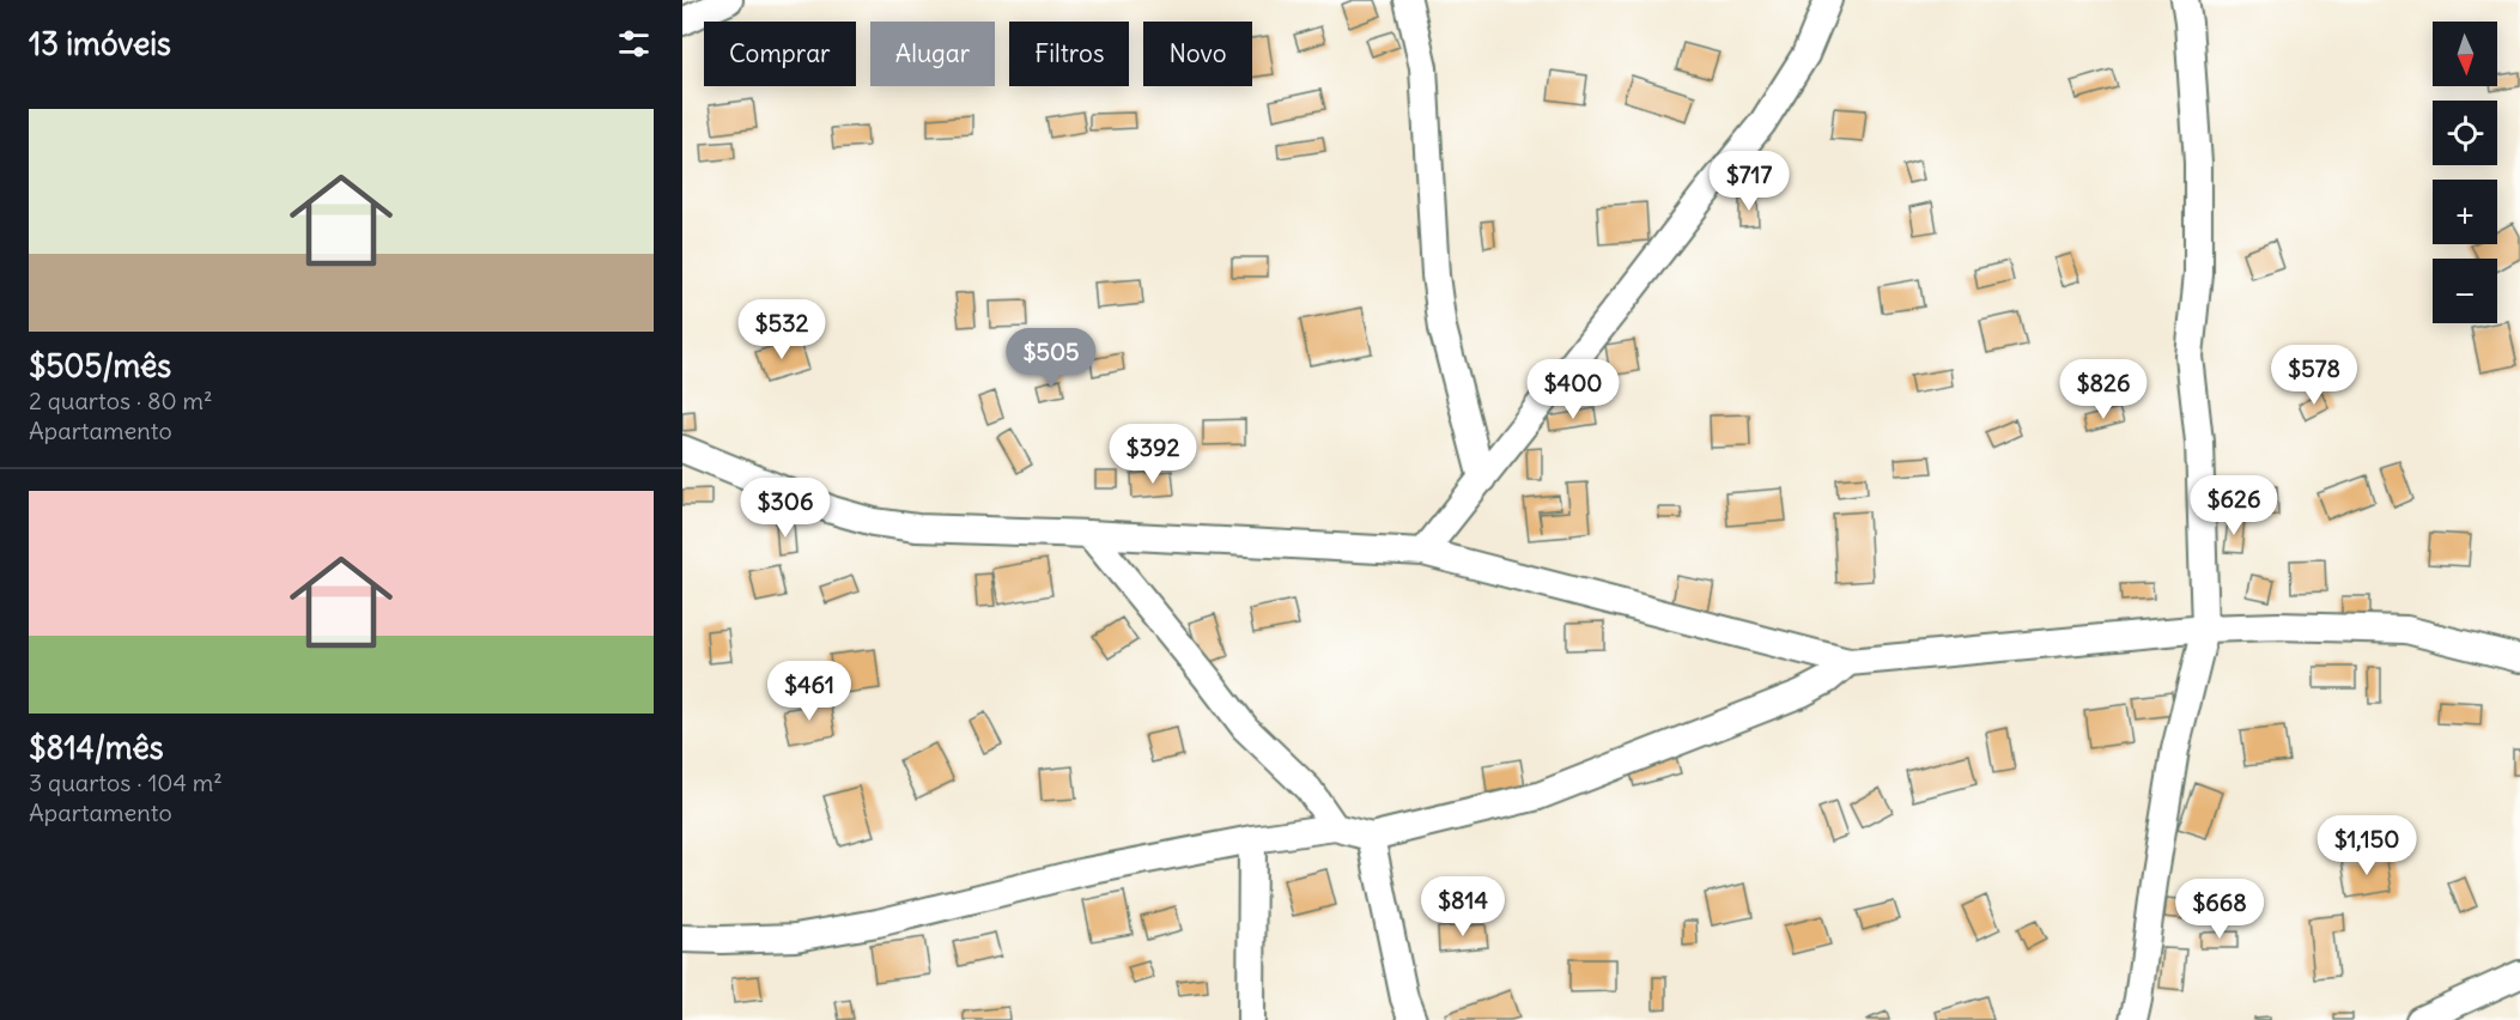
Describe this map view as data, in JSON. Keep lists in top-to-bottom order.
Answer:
{
  "north": "bottom",
  "page": {
    "heading": "13 imóveis",
    "map_buttons": ["+", "−"],
    "chip": [
      "Comprar",
      "Alugar",
      "Filtros",
      "Novo"
    ],
    "list": [
      {
        "name": "$505/mês",
        "note": "2 quartos · 80 m² · Apartamento"
      },
      {
        "name": "$814/mês",
        "note": "3 quartos · 104 m² · Apartamento"
      }
    ],
    "price": [
      "$717",
      "$532",
      "$505",
      "$578",
      "$400",
      "$826",
      "$392",
      "$626",
      "$306",
      "$461",
      "$1,150",
      "$814",
      "$668"
    ]
  }
}
